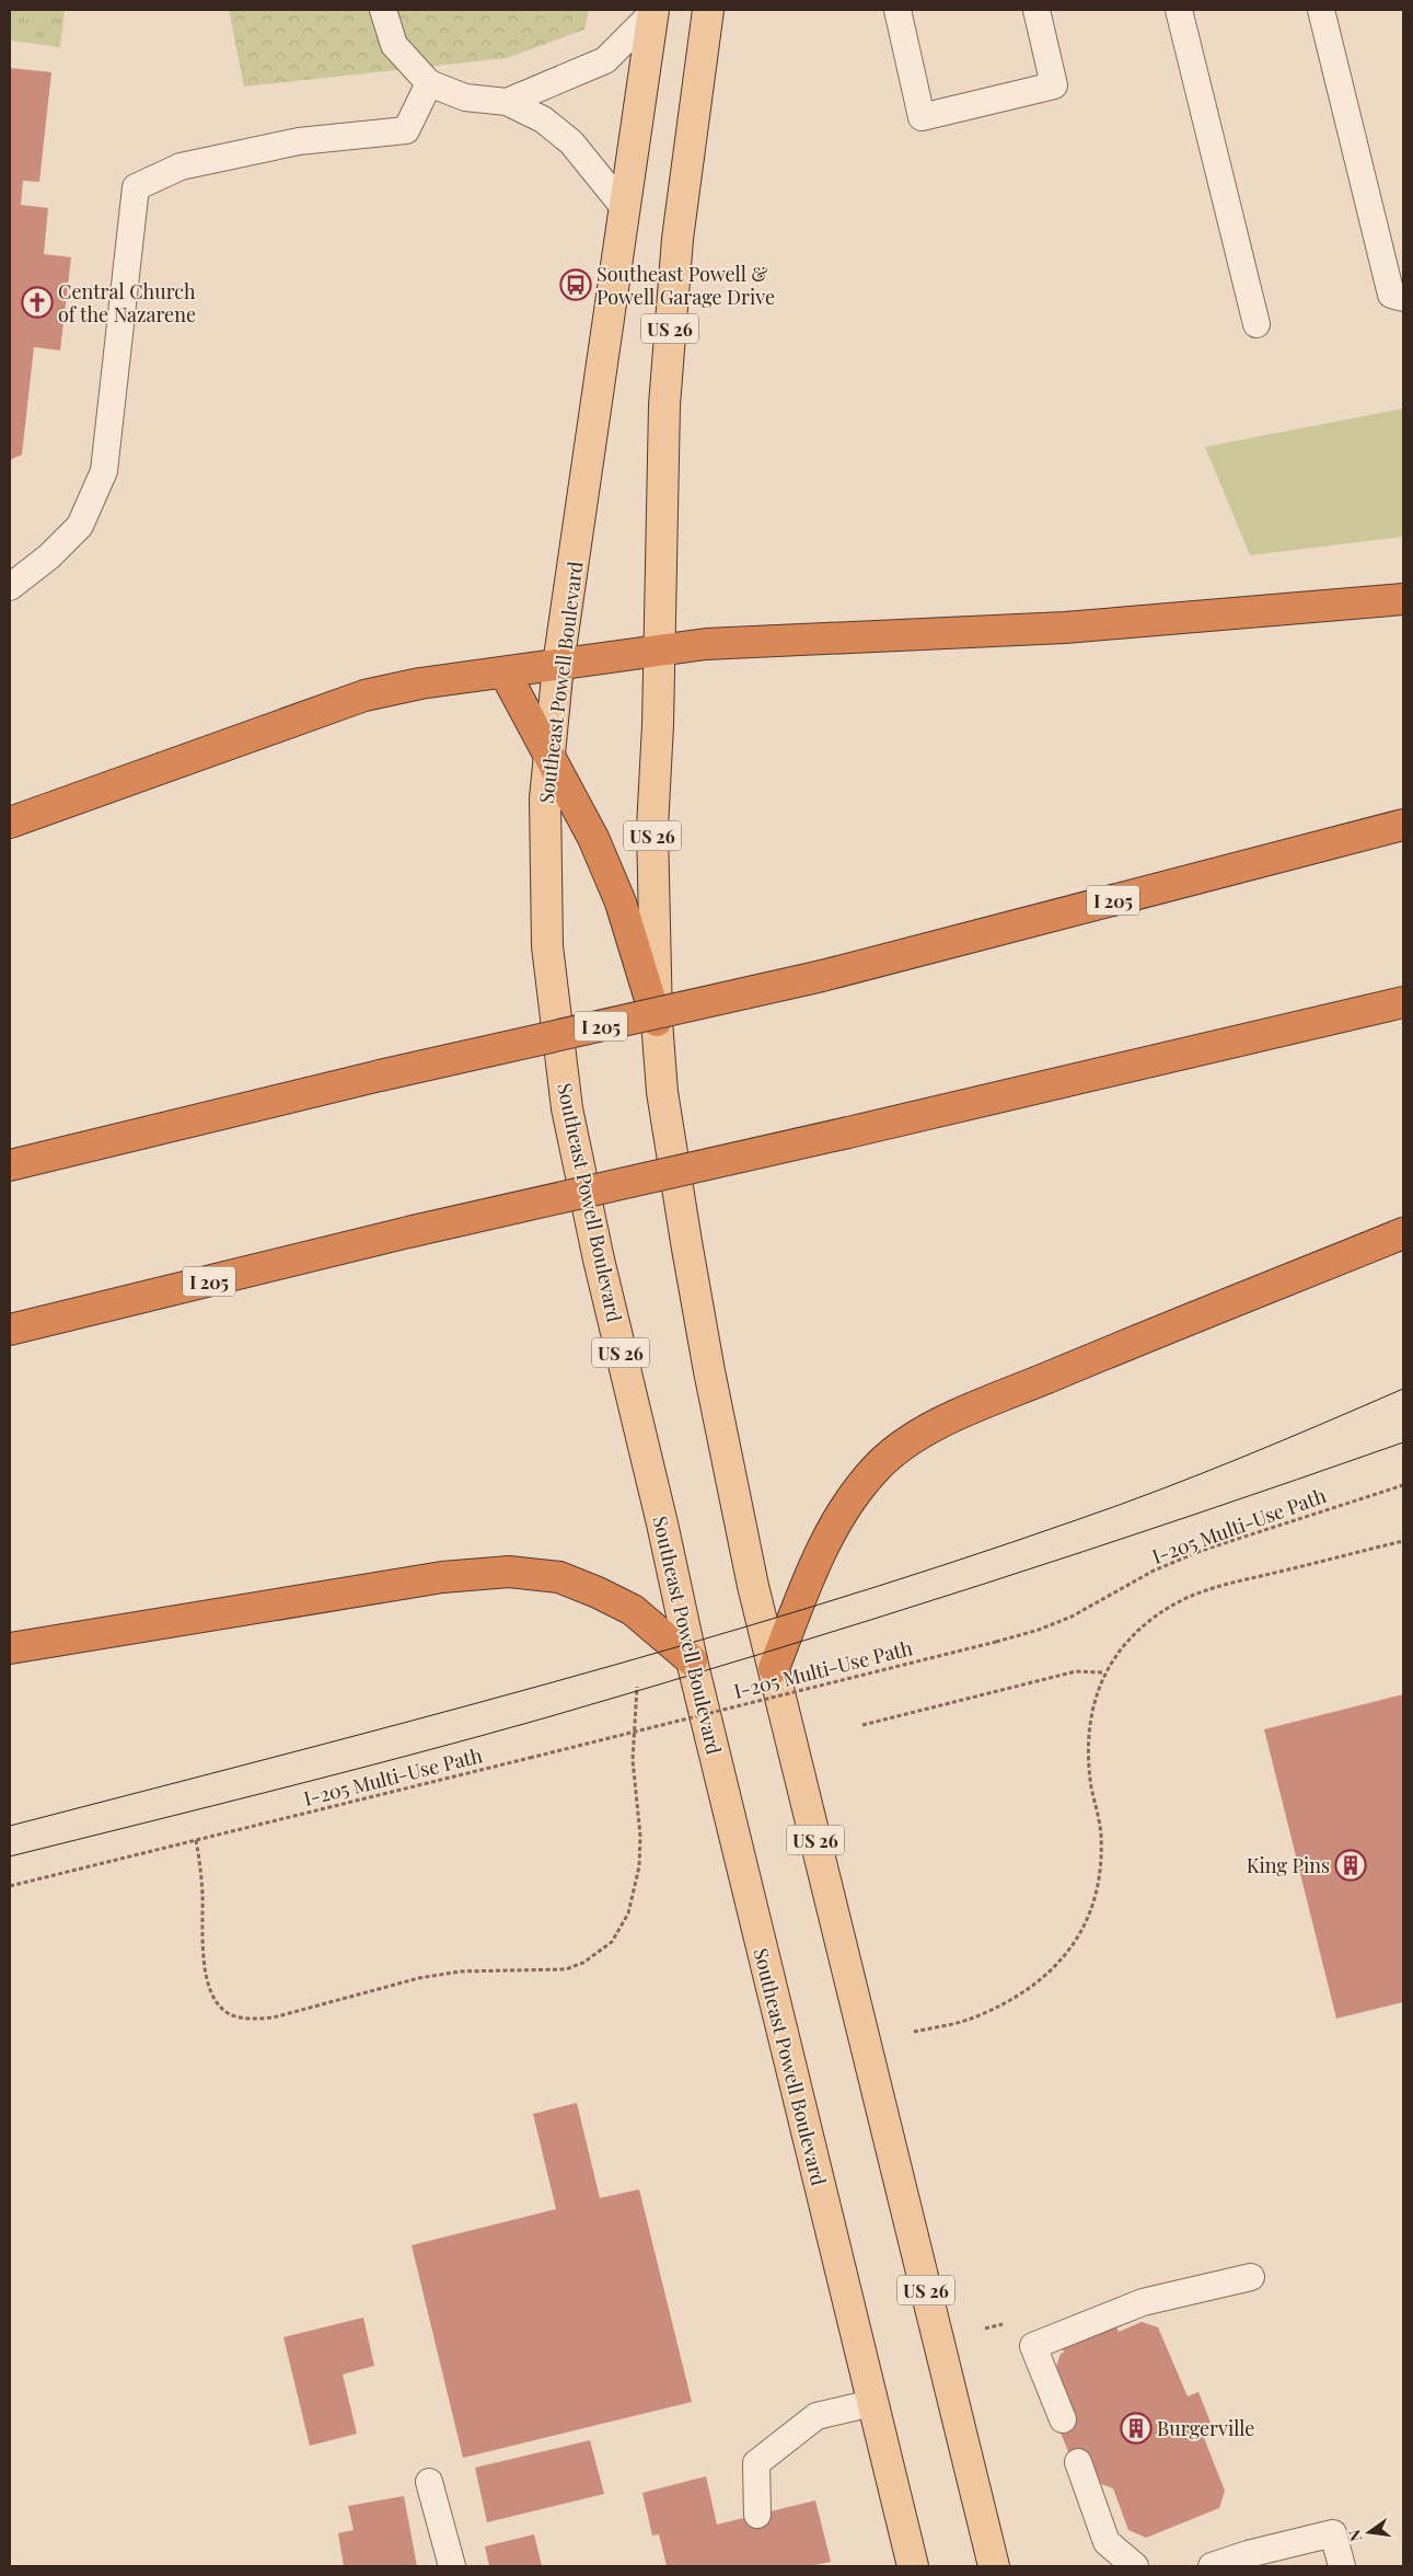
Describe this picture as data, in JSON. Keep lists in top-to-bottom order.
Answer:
{
  "streets": {
    "highway": ["I 205"],
    "main road": ["US 26", "Southeast Powell Boulevard"],
    "path": ["I-205 Multi-Use Path"]
  },
  "places": {
    "bus stop": ["Southeast Powell & Powell Garage Drive"],
    "church": ["Central Church of the Nazarene"],
    "building": ["King Pins", "Burgerville"]
  },
  "north": "left"
}
